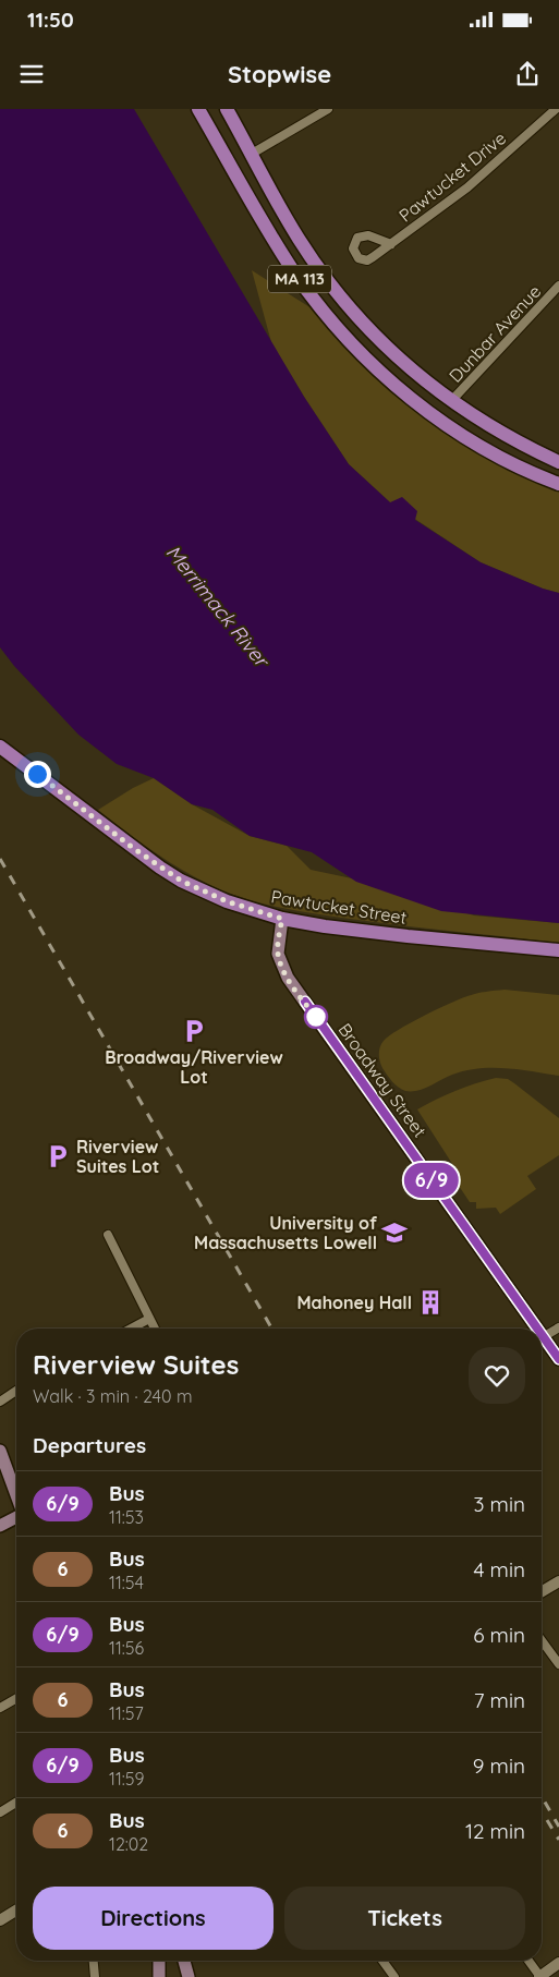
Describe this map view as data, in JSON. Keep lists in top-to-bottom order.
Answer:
{
  "streets": {
    "main road": ["MA 113", "Pawtucket Street", "Broadway Street"],
    "street": ["Pawtucket Drive", "Dunbar Avenue"]
  },
  "crossings": [
    ["MA 113", "Dunbar Avenue"],
    ["Pawtucket Street", "Broadway Street"]
  ],
  "water": ["Merrimack River"],
  "places": {
    "parking": ["Broadway/Riverview Lot", "Riverview Suites Lot"],
    "school or university": ["University of Massachusetts Lowell"],
    "building": ["Mahoney Hall"]
  },
  "lines": ["bus line 6/9"],
  "page": {
    "status": "11:50",
    "header": "Stopwise",
    "on_map": "6/9",
    "heading": [
      ["Riverview Suites", "Walk · 3 min · 240 m"],
      "Departures"
    ],
    "list": [
      {
        "mark": "6/9",
        "name": "Bus",
        "note": "11:53",
        "value": "3 min"
      },
      {
        "mark": "6",
        "name": "Bus",
        "note": "11:54",
        "value": "4 min"
      },
      {
        "mark": "6/9",
        "name": "Bus",
        "note": "11:56",
        "value": "6 min"
      },
      {
        "mark": "6",
        "name": "Bus",
        "note": "11:57",
        "value": "7 min"
      },
      {
        "mark": "6/9",
        "name": "Bus",
        "note": "11:59",
        "value": "9 min"
      },
      {
        "mark": "6",
        "name": "Bus",
        "note": "12:02",
        "value": "12 min"
      }
    ],
    "buttons": ["Directions", "Tickets"]
  }
}
